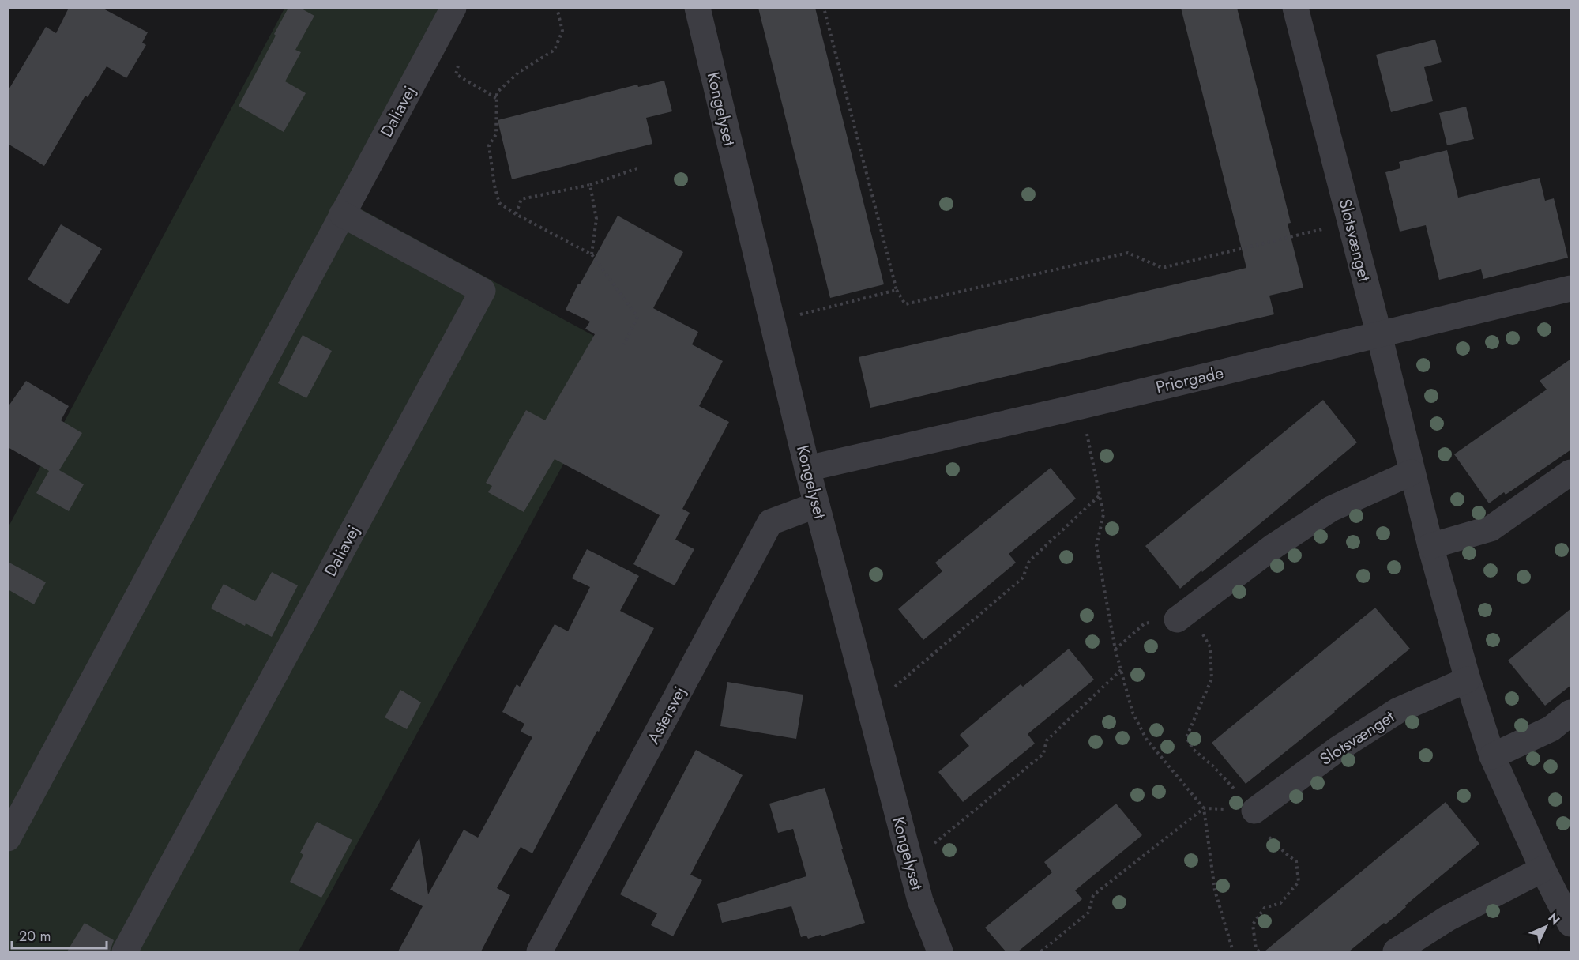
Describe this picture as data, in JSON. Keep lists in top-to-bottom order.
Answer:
{
  "streets": {
    "street": [
      "Kongelyset",
      "Daliavej",
      "Slotsvænget",
      "Priorgade",
      "Astersvej"
    ]
  },
  "crossings": [
    ["Kongelyset", "Priorgade"],
    ["Kongelyset", "Astersvej"],
    ["Slotsvænget", "Priorgade"]
  ],
  "scale_bar": "20 m",
  "north": "top right"
}
